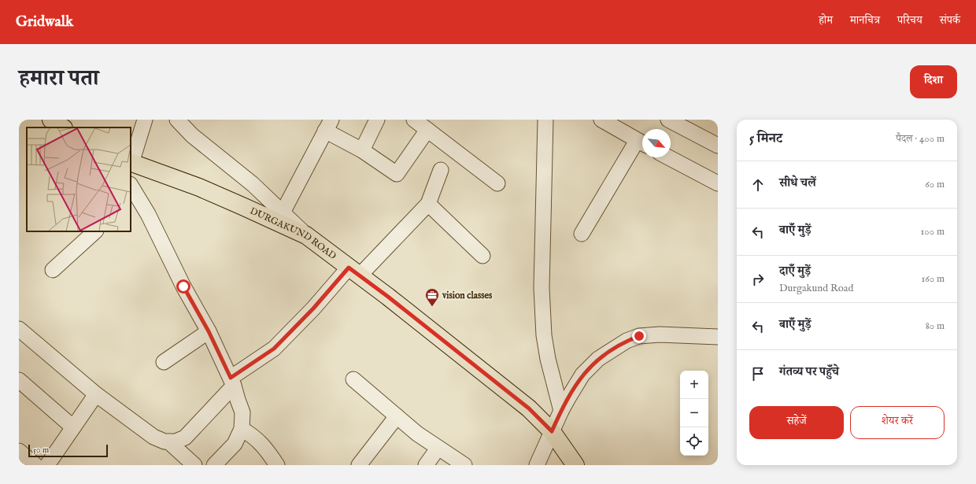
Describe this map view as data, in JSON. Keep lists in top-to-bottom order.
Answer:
{
  "streets": {
    "main road": ["DURGAKUND ROAD"]
  },
  "places": {
    "office": ["vision classes"]
  },
  "scale_bar": "50 m",
  "north": "bottom right",
  "page": {
    "header": "Gridwalk",
    "nav": [
      "होम",
      "मानचित्र",
      "परिचय",
      "संपर्क"
    ],
    "title": "हमारा पता",
    "buttons": [
      "दिशा",
      ["सहेजें", "शेयर करें"]
    ],
    "heading": ["5 मिनट", "पैदल · 400 m"],
    "list": [
      ["सीधे चलें", "60 m"],
      ["बाएँ मुड़ें", "100 m"],
      ["दाएँ मुड़ें", "Durgakund Road", "160 m"],
      ["बाएँ मुड़ें", "80 m"],
      "गंतव्य पर पहुँचे"
    ],
    "map_buttons": ["+", "−"],
    "scale": "50 m"
  }
}
